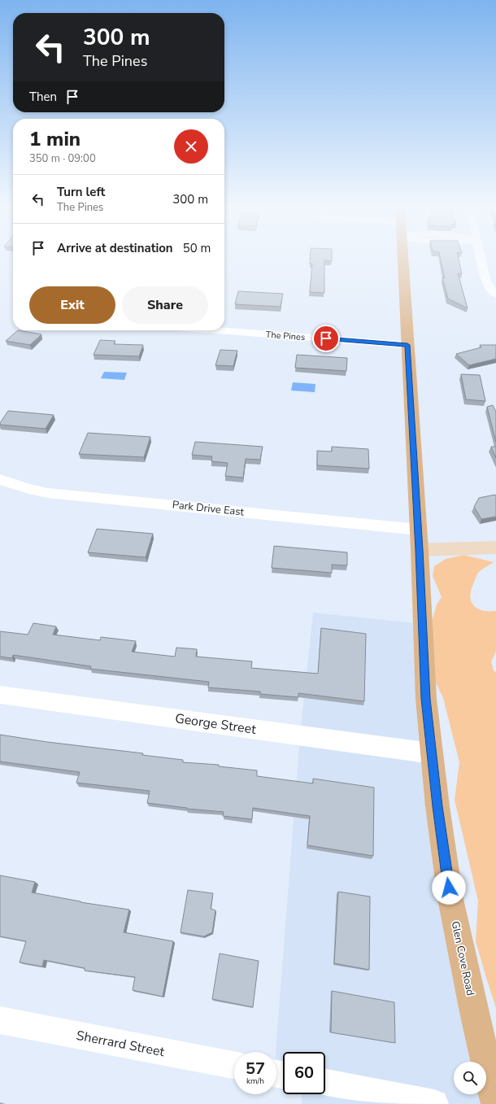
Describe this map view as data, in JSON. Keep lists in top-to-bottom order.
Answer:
{
  "streets": {
    "main road": ["Glen Cove Road"],
    "street": [
      "The Pines",
      "Park Drive East",
      "George Street",
      "Sherrard Street"
    ]
  },
  "crossings": [
    ["The Pines", "Glen Cove Road"],
    ["Park Drive East", "Glen Cove Road"],
    ["George Street", "Glen Cove Road"]
  ],
  "page": {
    "turn": ["300 m", "The Pines"],
    "then": "Then",
    "heading": ["1 min", "350 m · 09:00"],
    "list": [
      {
        "name": "Turn left",
        "note": "The Pines",
        "value": "300 m"
      },
      {
        "name": "Arrive at destination",
        "value": "50 m"
      }
    ],
    "buttons": ["Exit", "Share"],
    "speed": "57 km/h",
    "limit": "60"
  }
}
